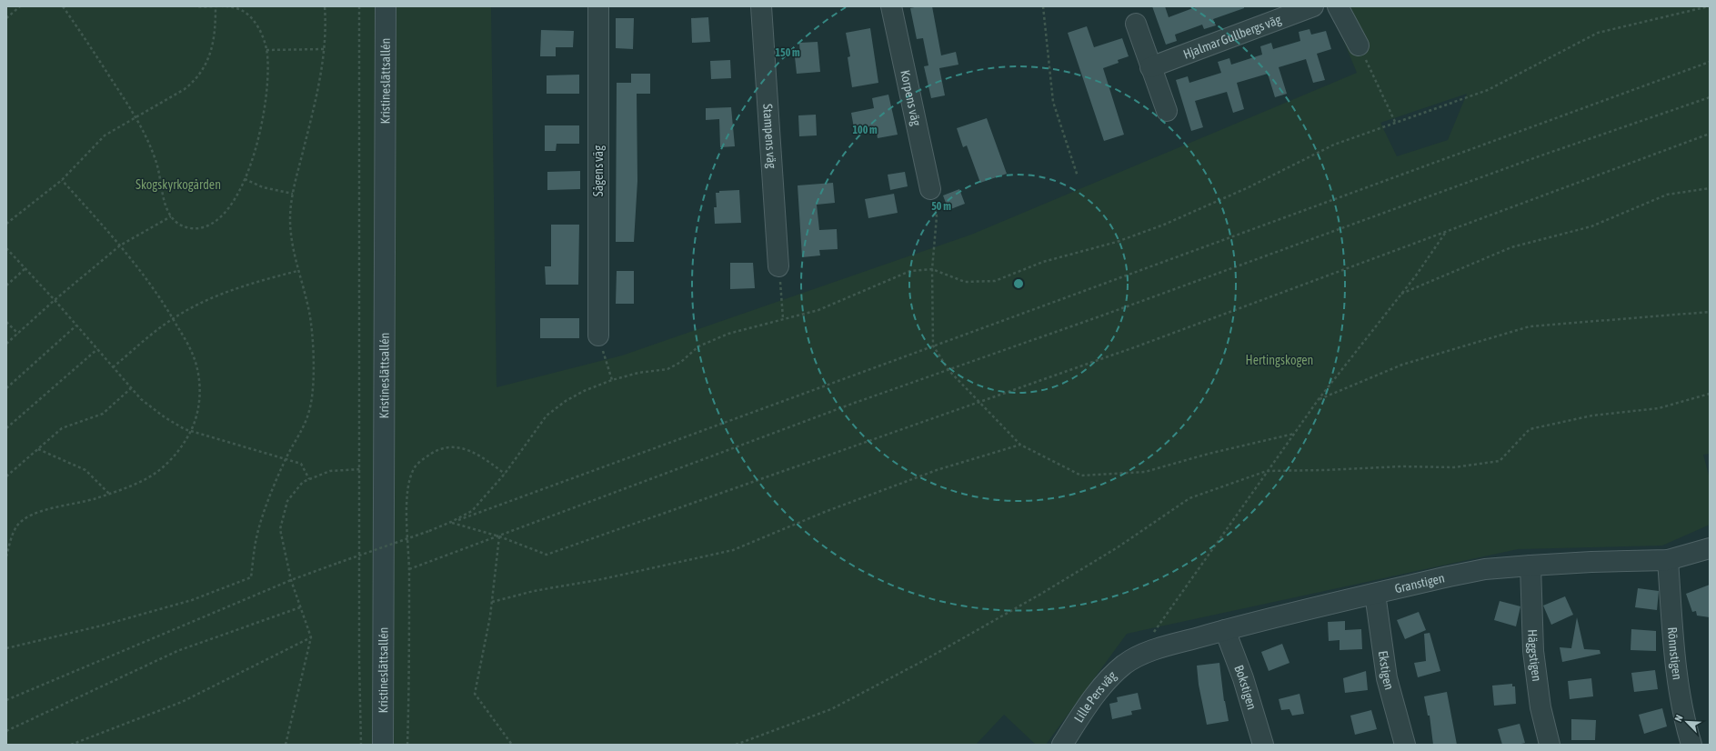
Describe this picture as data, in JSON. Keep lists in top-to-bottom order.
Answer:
{
  "streets": {
    "street": [
      "Hjalmar Gullbergs väg",
      "Kristineslättsallén",
      "Korpens väg",
      "Stampens väg",
      "Sågens väg",
      "Granstigen",
      "Rönnstigen",
      "Häggstigen",
      "Ekstigen",
      "Bokstigen",
      "Lille Pers väg"
    ]
  },
  "crossings": [
    ["Granstigen", "Rönnstigen"],
    ["Granstigen", "Häggstigen"],
    ["Granstigen", "Ekstigen"],
    ["Granstigen", "Bokstigen"],
    ["Granstigen", "Lille Pers väg"]
  ],
  "parks": ["Skogskyrkogården", "Hertingskogen"],
  "north": "top left",
  "rings": ["150 m", "100 m", "50 m"]
}
